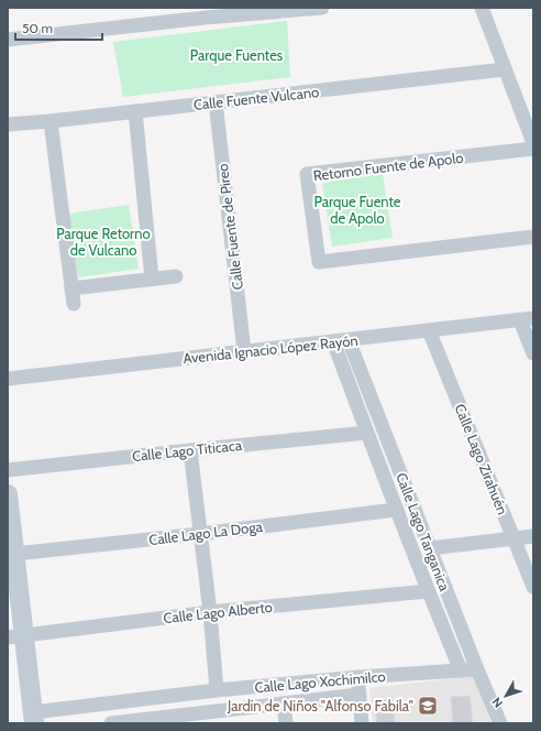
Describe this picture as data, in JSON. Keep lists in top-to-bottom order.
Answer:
{
  "streets": {
    "street": [
      "Calle Fuente Vulcano",
      "Retorno Fuente de Apolo",
      "Calle Fuente de Pireo",
      "Avenida Ignacio López Rayón",
      "Calle Lago Titicaca",
      "Calle Lago Zirahuén",
      "Calle Lago Tanganica",
      "Calle Lago La Doga",
      "Calle Lago Alberto",
      "Calle Lago Xochimilco"
    ]
  },
  "crossings": [
    ["Calle Fuente Vulcano", "Calle Fuente de Pireo"],
    ["Calle Fuente de Pireo", "Avenida Ignacio López Rayón"],
    ["Avenida Ignacio López Rayón", "Calle Lago Zirahuén"],
    ["Avenida Ignacio López Rayón", "Calle Lago Tanganica"],
    ["Calle Lago Titicaca", "Calle Lago Tanganica"],
    ["Calle Lago Tanganica", "Calle Lago La Doga"],
    ["Calle Lago Tanganica", "Calle Lago Alberto"],
    ["Calle Lago Tanganica", "Calle Lago Xochimilco"]
  ],
  "parks": ["Parque Fuentes", "Parque Fuente de Apolo", "Parque Retorno de Vulcano"],
  "places": {
    "school or university": ["Jardín de Niños \"Alfonso Fabila\""]
  },
  "scale_bar": "50 m",
  "north": "bottom left"
}
